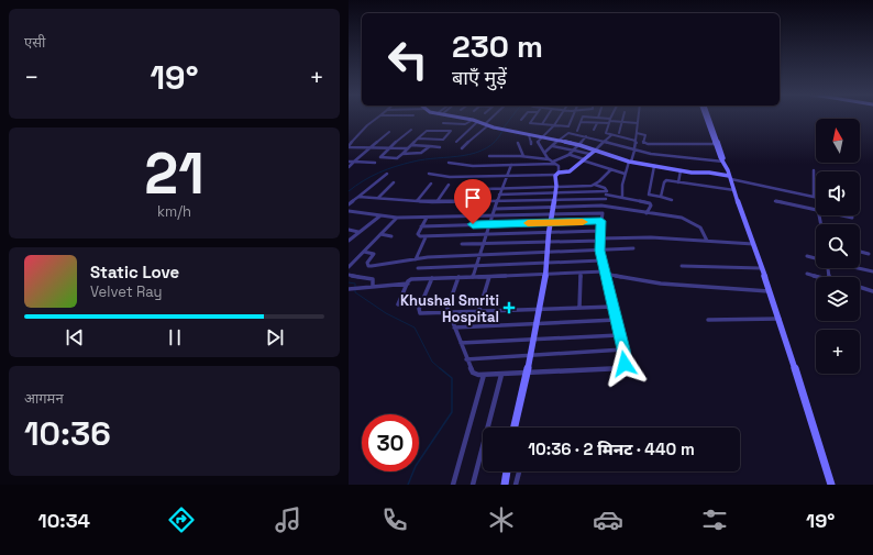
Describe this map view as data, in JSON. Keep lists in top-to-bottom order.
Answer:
{
  "places": {
    "health": ["Khushal Smriti Hospital"]
  },
  "north": "top",
  "page": {
    "tile": [
      "एसी",
      ["21", "km/h"],
      ["आगमन", "10:36"]
    ],
    "turn": ["230 m", "बाएँ मुड़ें"],
    "heat": ["−", "19°", "+"],
    "map_buttons": "+",
    "song": ["Static Love", "Velvet Ray"],
    "limit": "30",
    "trip": "10:36 · 2 मिनट · 440 m",
    "tabs": ["10:34", "19°"]
  }
}
